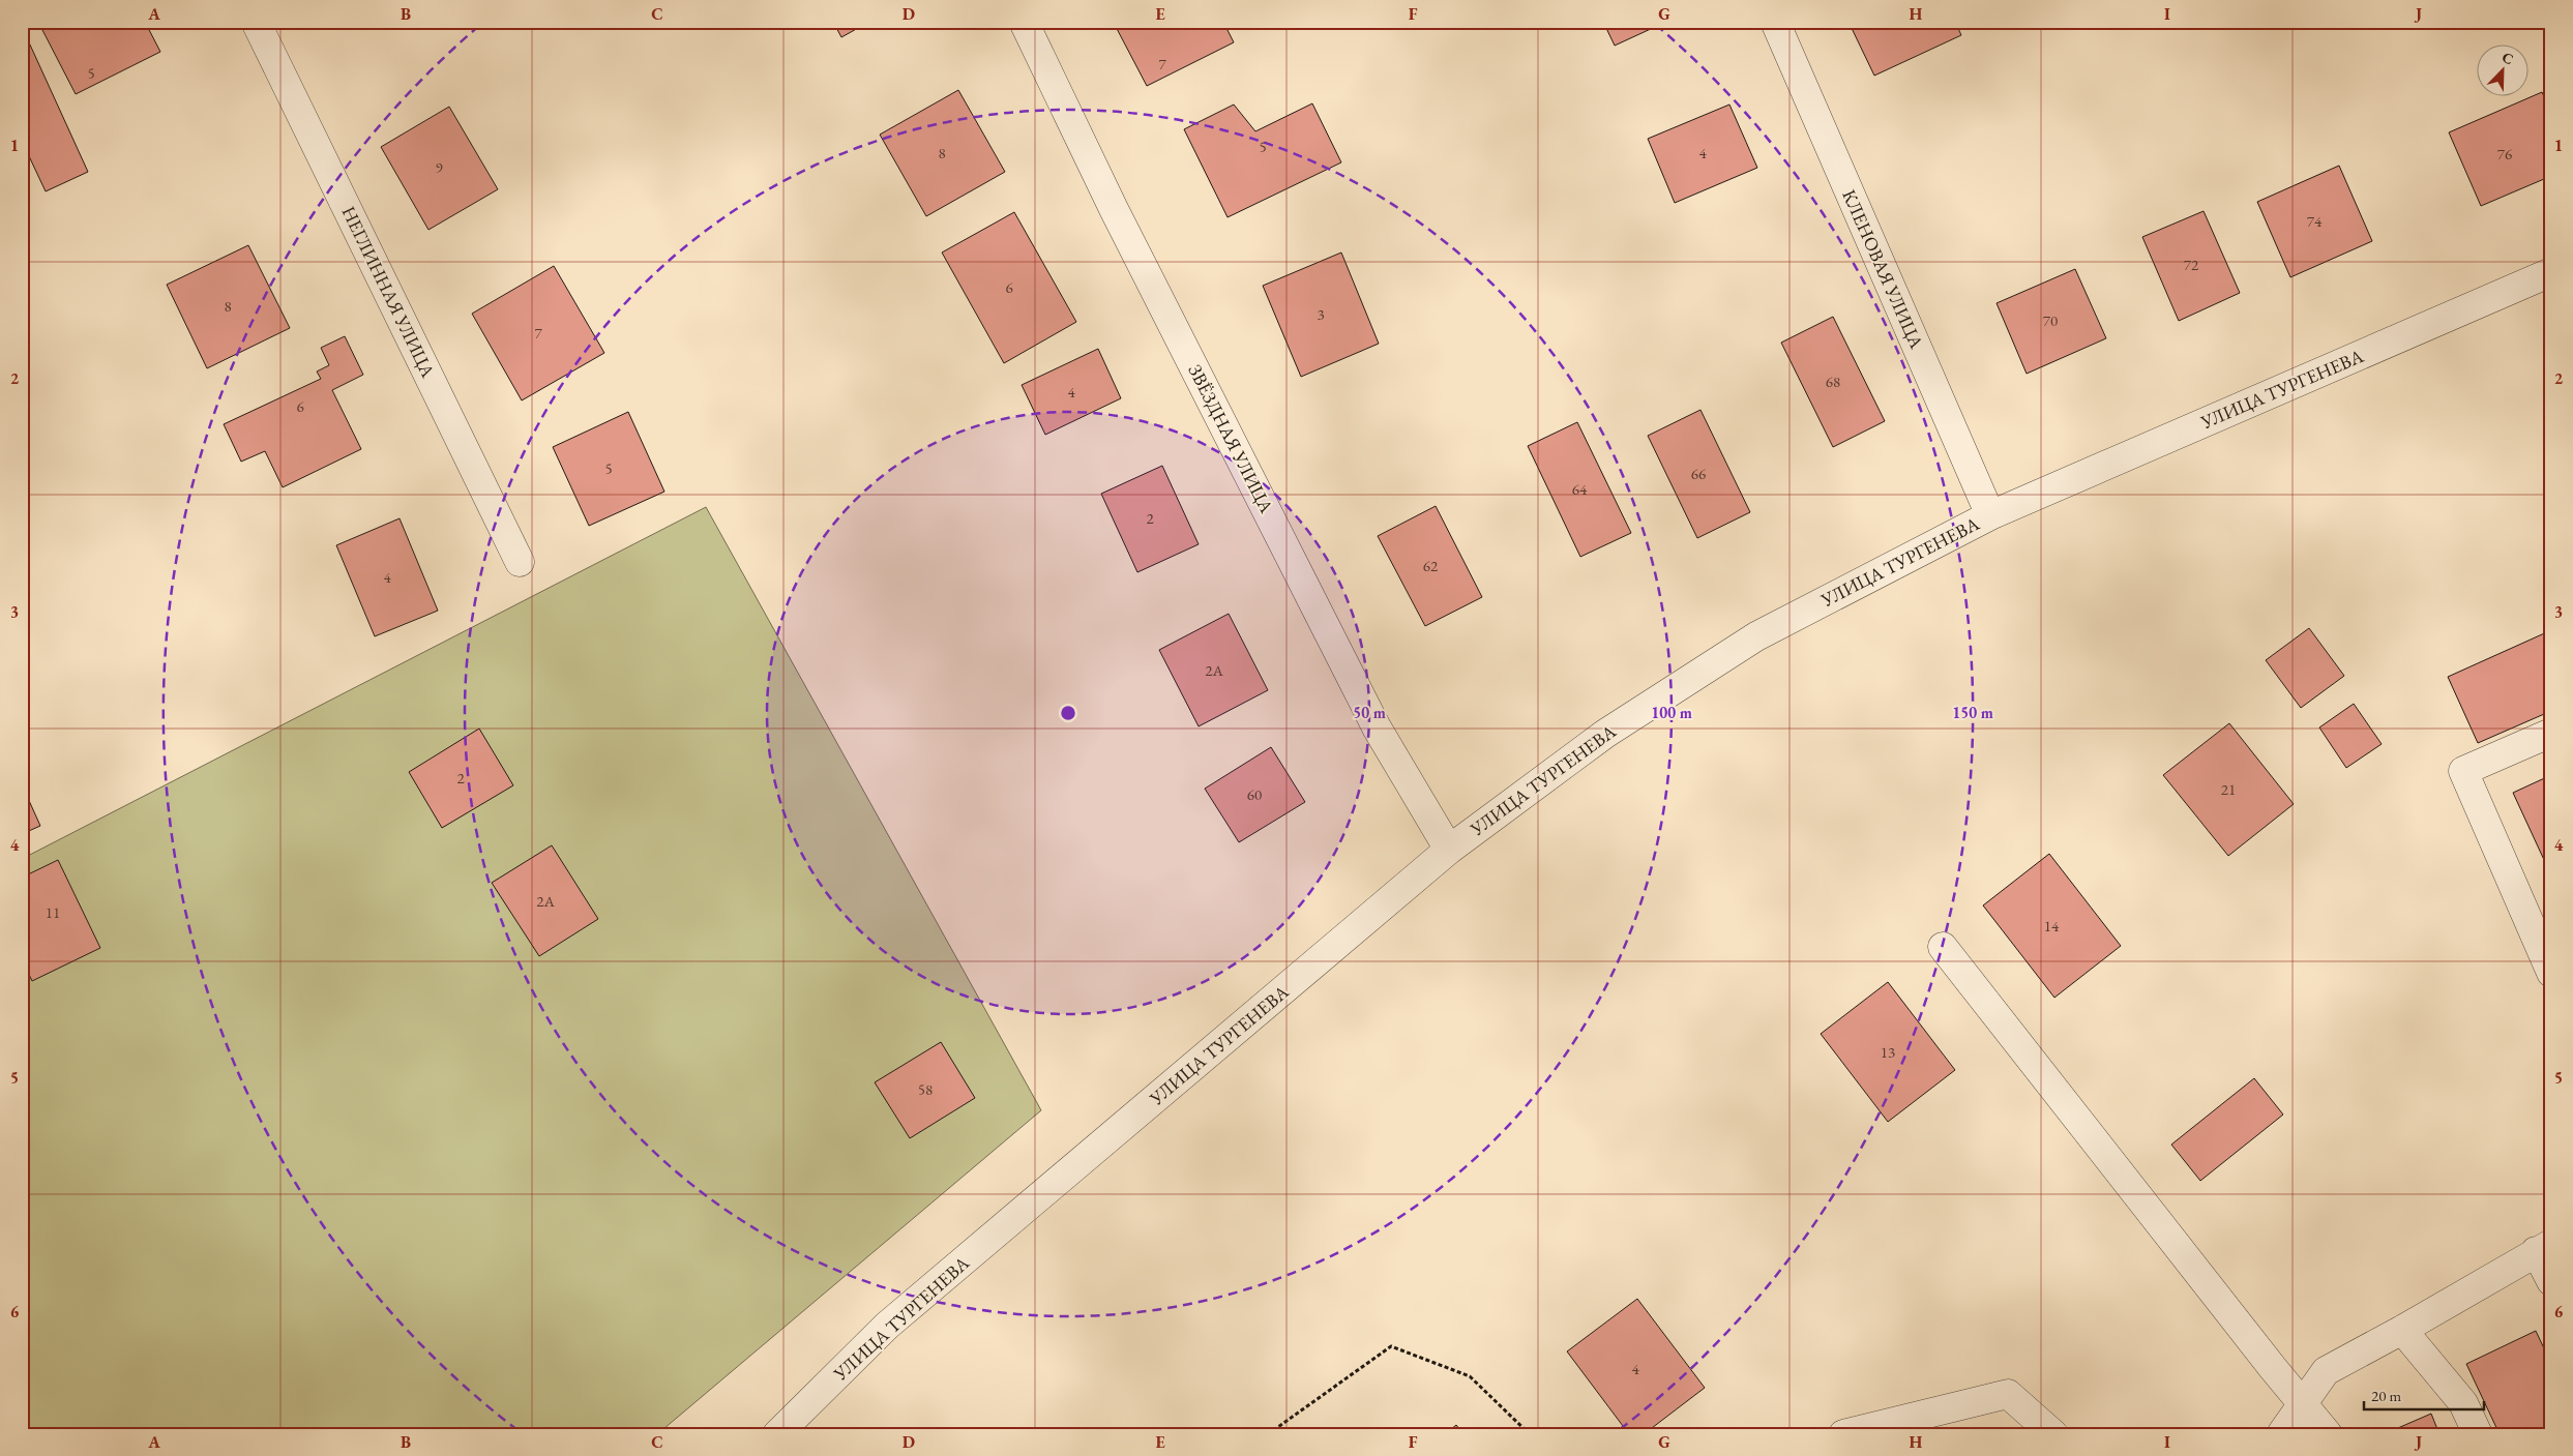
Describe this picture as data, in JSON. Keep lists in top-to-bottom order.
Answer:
{
  "streets": {
    "street": [
      "КЛЕНОВАЯ УЛИЦА",
      "НЕГЛИННАЯ УЛИЦА",
      "УЛИЦА ТУРГЕНЕВА",
      "ЗВЁЗДНАЯ УЛИЦА"
    ]
  },
  "crossings": [
    ["КЛЕНОВАЯ УЛИЦА", "УЛИЦА ТУРГЕНЕВА"],
    ["УЛИЦА ТУРГЕНЕВА", "ЗВЁЗДНАЯ УЛИЦА"]
  ],
  "house_numbers": [
    "7",
    "5",
    "5",
    "8",
    "4",
    "76",
    "9",
    "74",
    "72",
    "6",
    "8",
    "3",
    "70",
    "7",
    "68",
    "4",
    "6",
    "5",
    "66",
    "64",
    "2",
    "62",
    "4",
    "2А",
    "2",
    "21",
    "60",
    "2А",
    "11",
    "14",
    "13",
    "58",
    "4"
  ],
  "scale_bar": "20 m",
  "north": "top right",
  "grid": {
    "columns": [
      "A",
      "B",
      "C",
      "D",
      "E",
      "F",
      "G",
      "H",
      "I",
      "J"
    ],
    "rows": [
      "1",
      "2",
      "3",
      "4",
      "5",
      "6"
    ]
  },
  "rings": ["50 m", "100 m", "150 m"]
}
